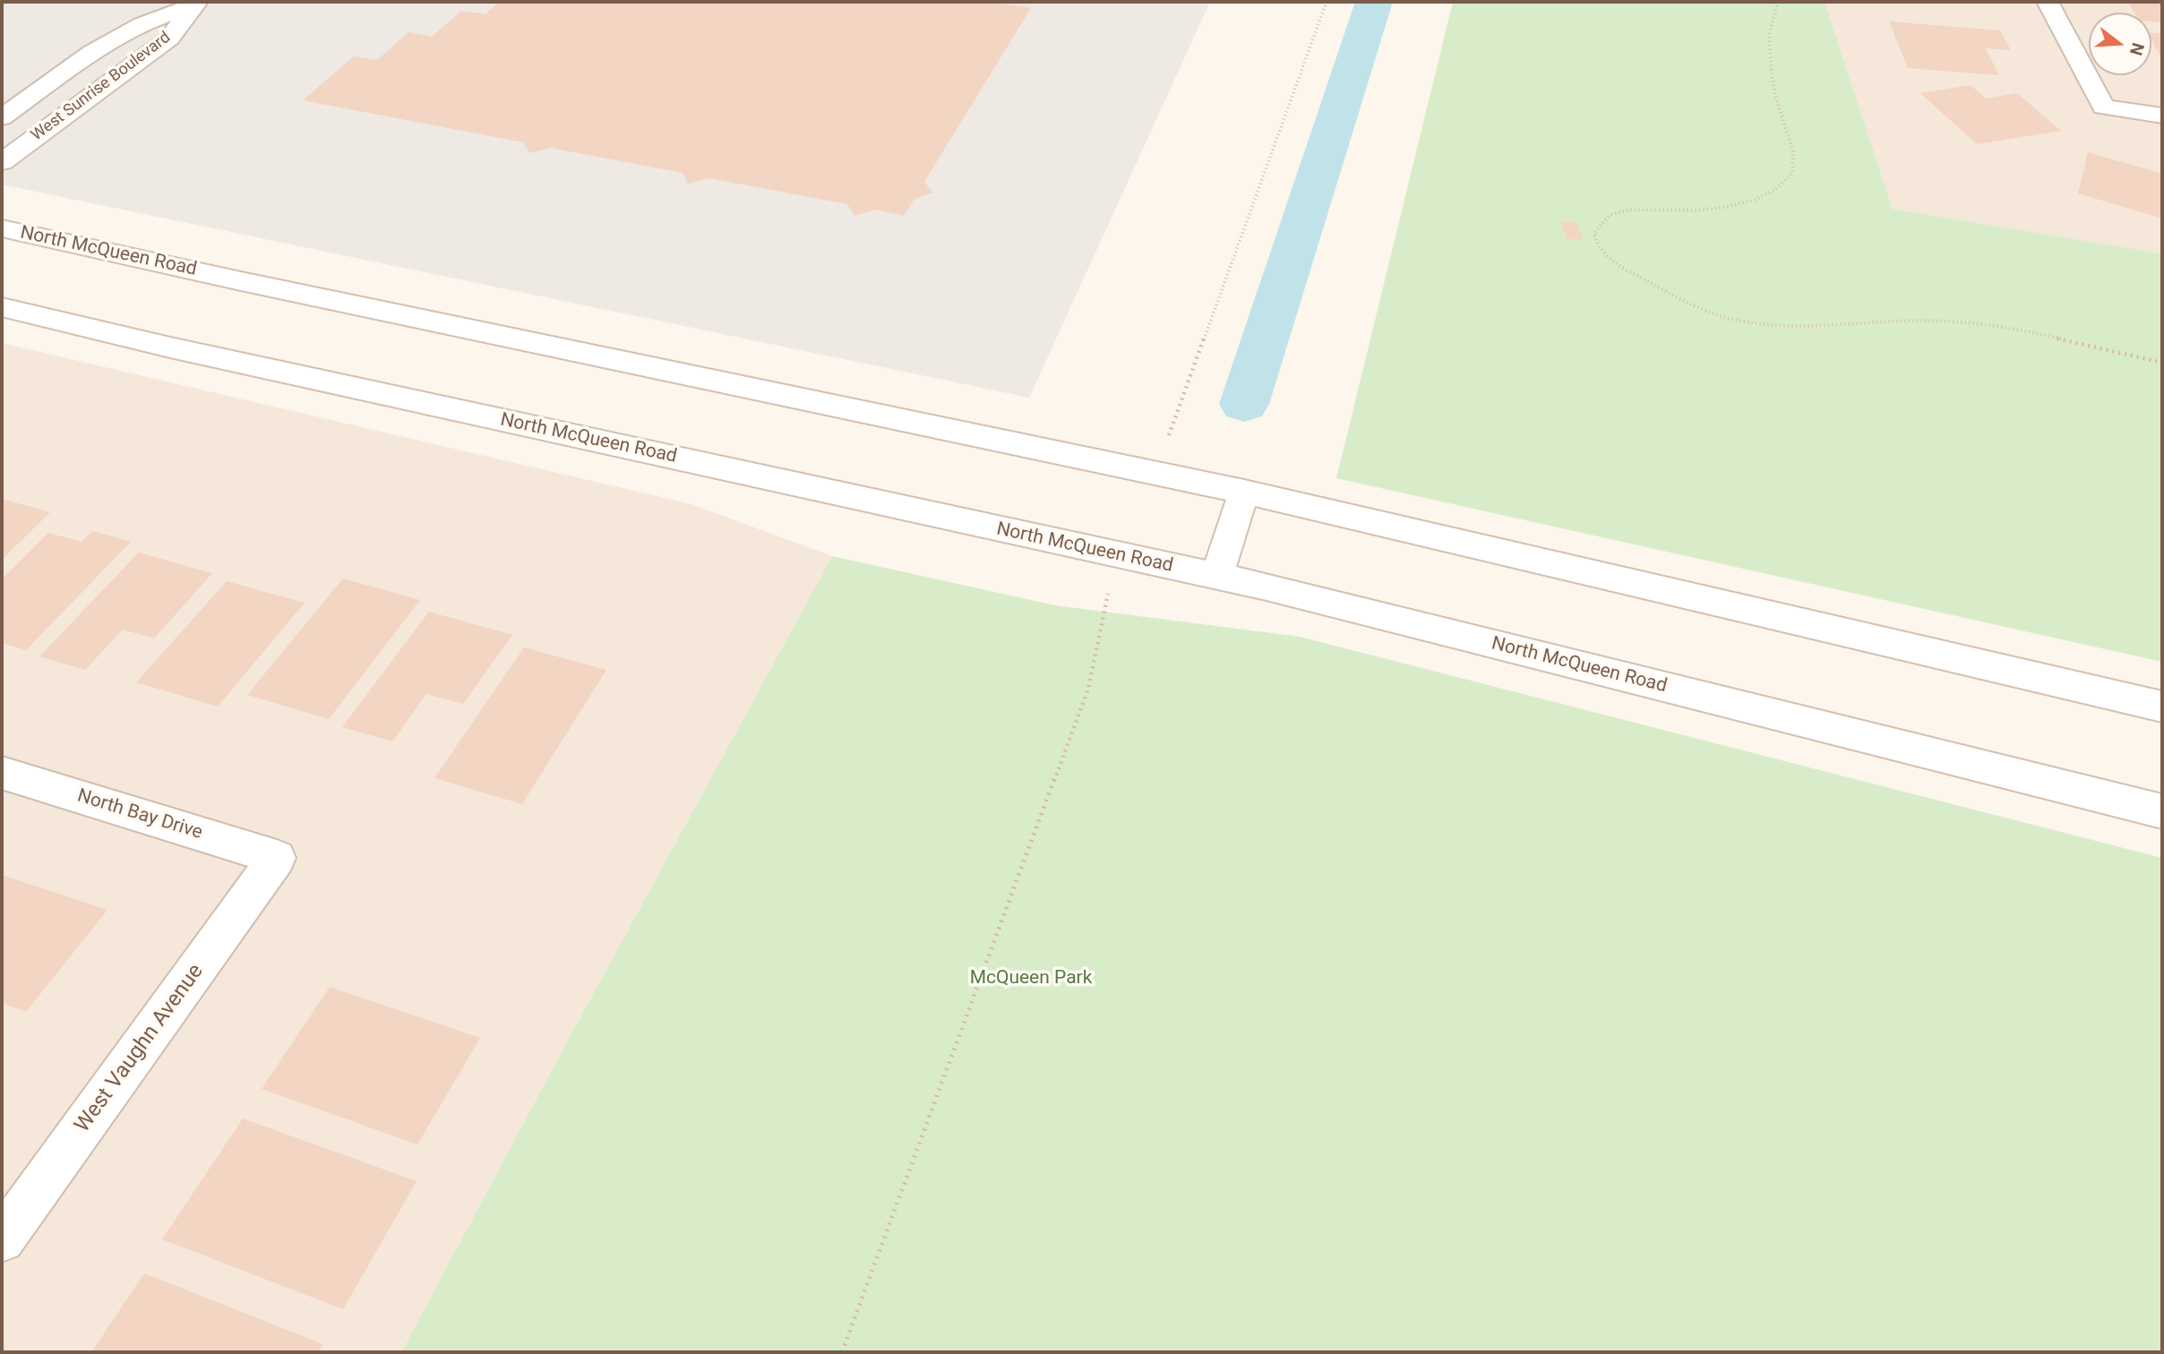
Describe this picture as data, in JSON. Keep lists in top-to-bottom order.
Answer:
{
  "streets": {
    "main road": [
      "West Sunrise Boulevard",
      "North McQueen Road",
      "North Bay Drive",
      "West Vaughn Avenue"
    ]
  },
  "crossings": [
    ["North Bay Drive", "West Vaughn Avenue"]
  ],
  "parks": ["McQueen Park"],
  "north": "right"
}
